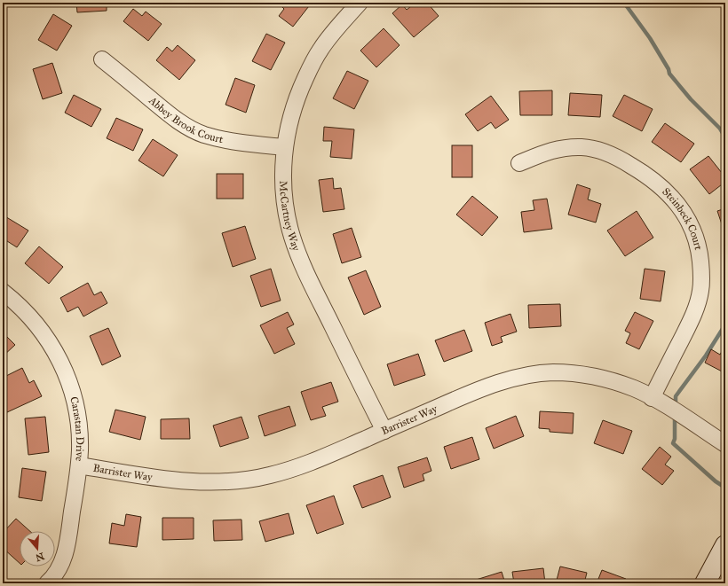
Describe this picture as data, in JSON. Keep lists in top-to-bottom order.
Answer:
{
  "streets": {
    "street": [
      "Abbey Brook Court",
      "McCartney Way",
      "Steinbeck Court",
      "Barrister Way",
      "Carastan Drive"
    ]
  },
  "crossings": [
    ["Abbey Brook Court", "McCartney Way"],
    ["McCartney Way", "Barrister Way"],
    ["Steinbeck Court", "Barrister Way"],
    ["Barrister Way", "Carastan Drive"]
  ],
  "north": "bottom"
}
